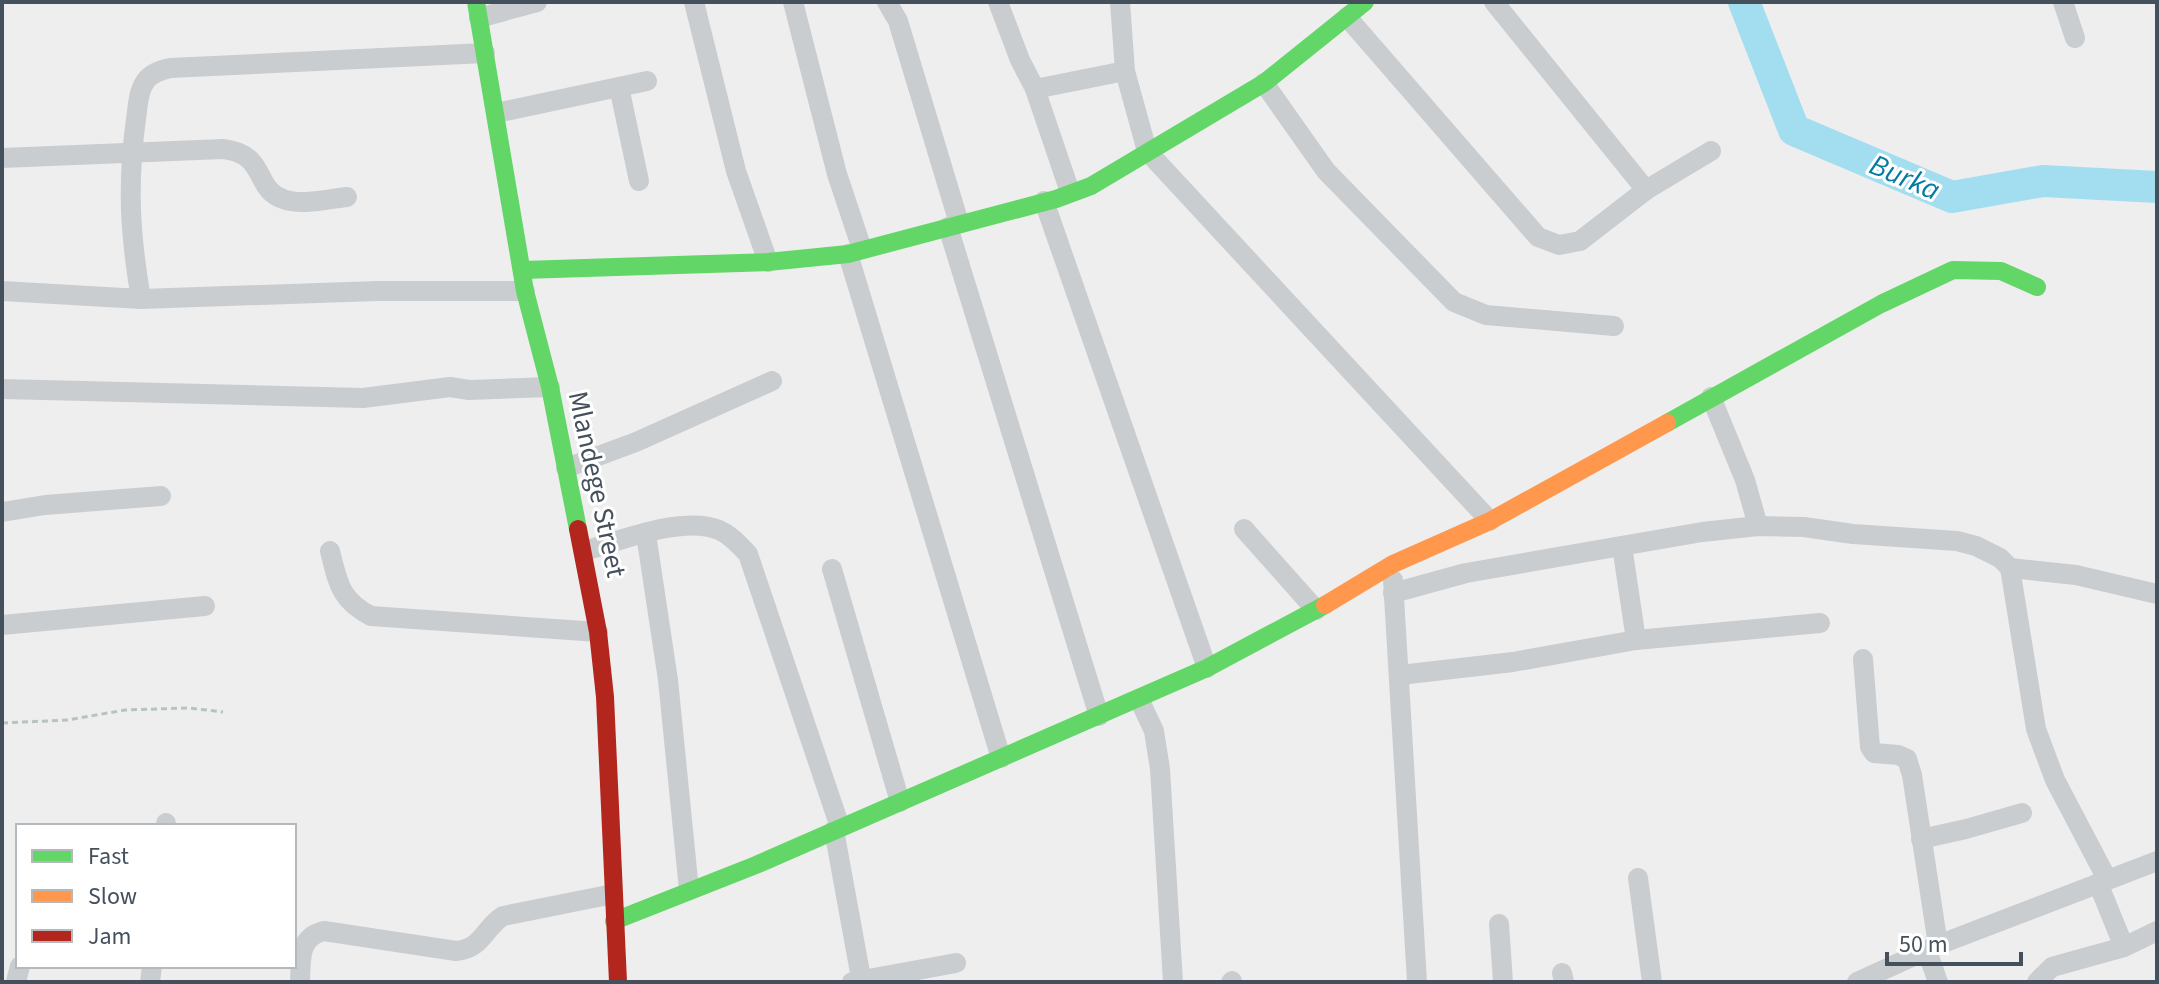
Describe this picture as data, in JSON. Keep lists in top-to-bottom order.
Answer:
{
  "streets": {
    "street": ["Mlandege Street"]
  },
  "water": ["Burka"],
  "legend": ["Fast", "Slow", "Jam"],
  "scale_bar": "50 m"
}
